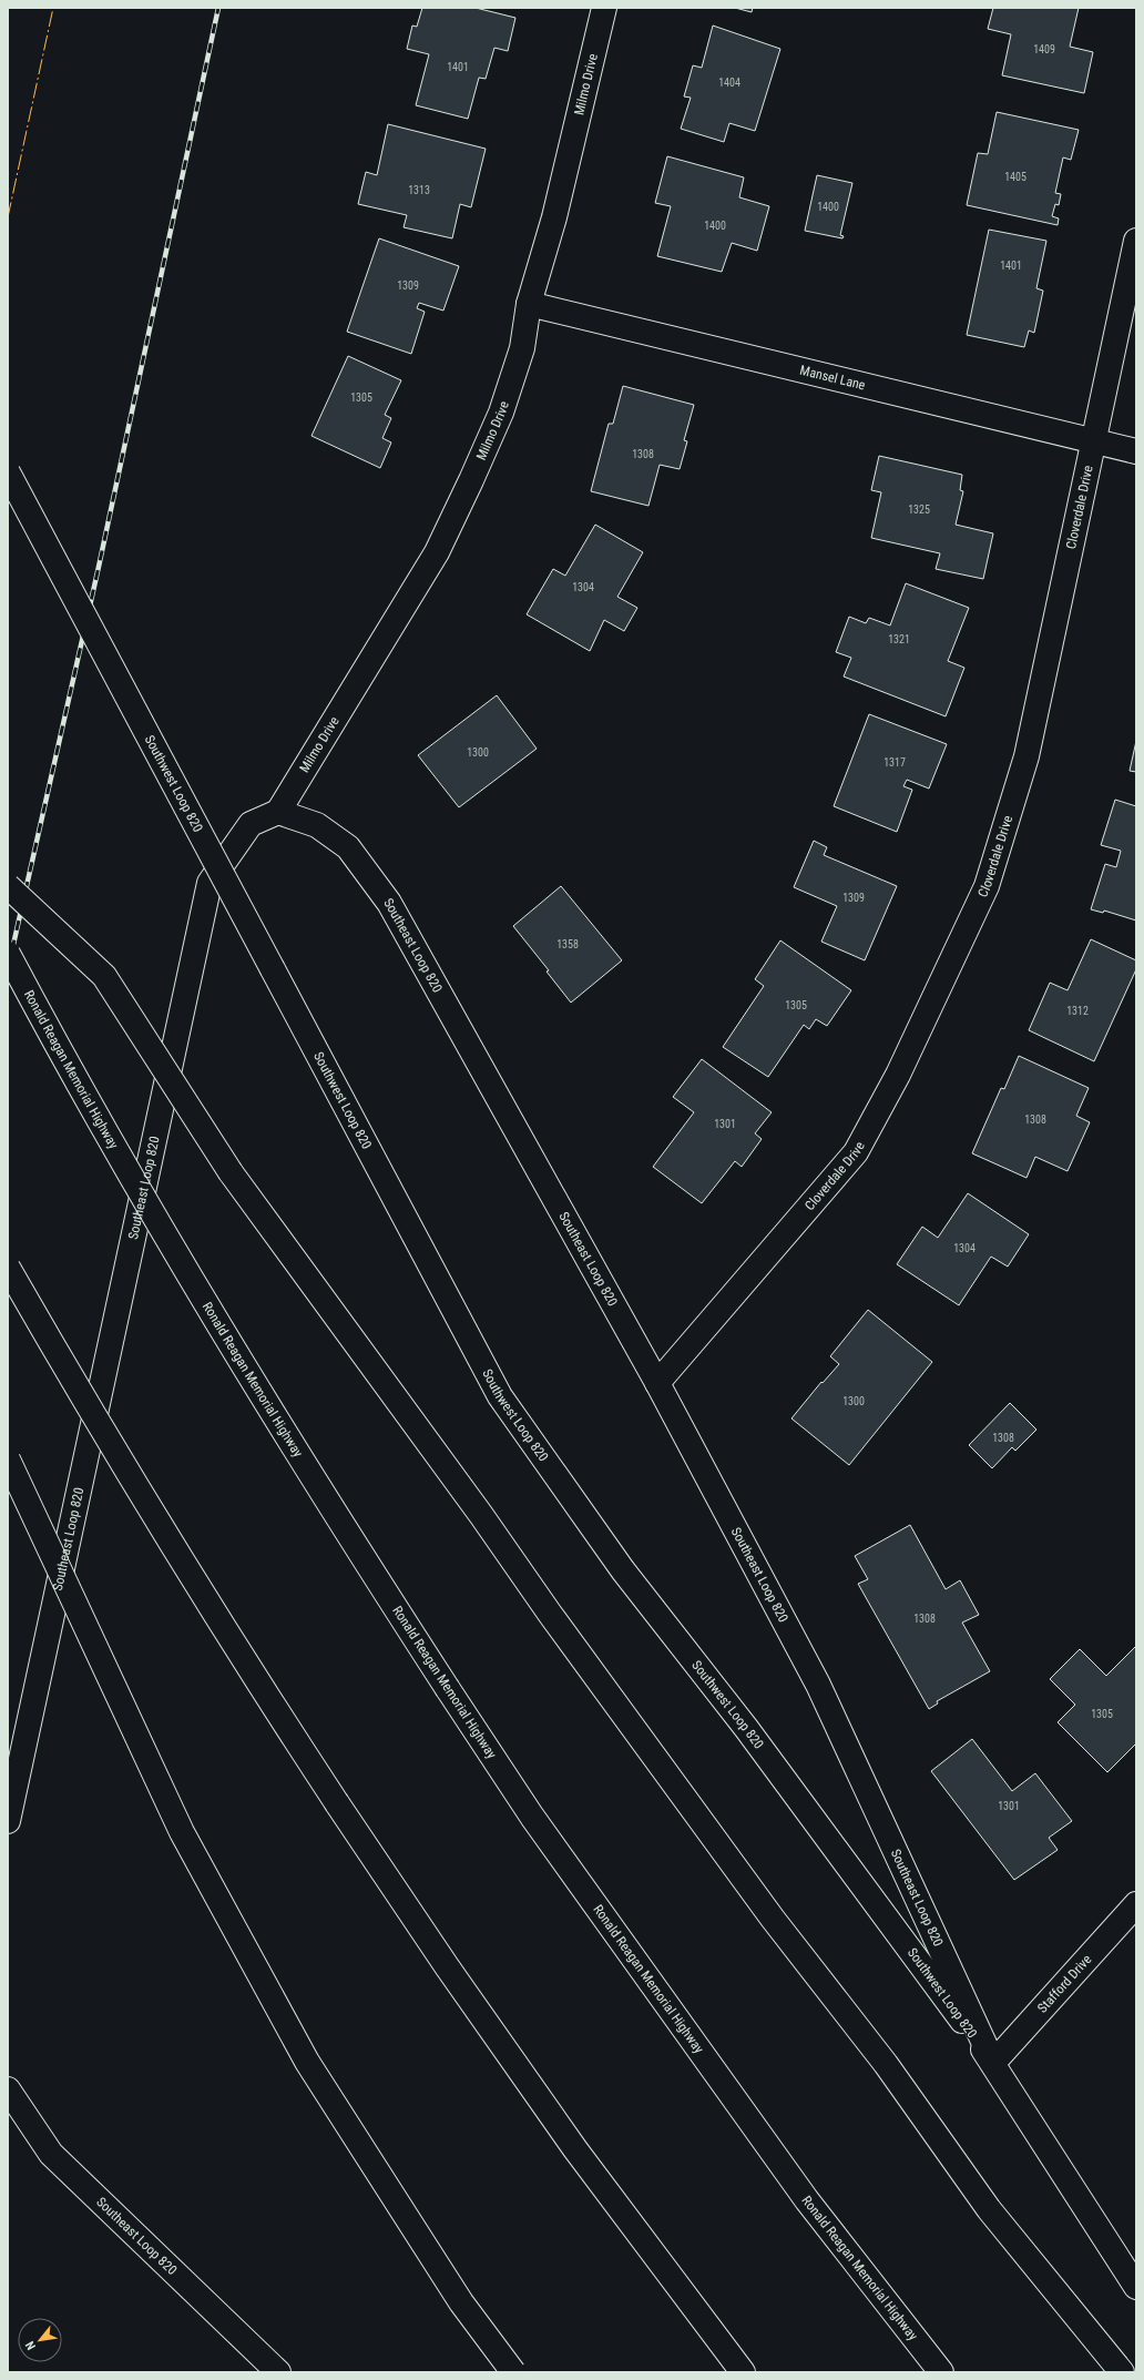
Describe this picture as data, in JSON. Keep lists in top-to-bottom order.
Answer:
{
  "streets": {
    "main road": [
      "Milmo Drive",
      "Mansel Lane",
      "Cloverdale Drive",
      "Southwest Loop 820",
      "Southeast Loop 820",
      "Ronald Reagan Memorial Highway",
      "Stafford Drive"
    ]
  },
  "crossings": [
    ["Milmo Drive", "Mansel Lane"],
    ["Milmo Drive", "Southeast Loop 820"],
    ["Mansel Lane", "Cloverdale Drive"],
    ["Cloverdale Drive", "Southeast Loop 820"],
    ["Southwest Loop 820", "Southeast Loop 820"],
    ["Southwest Loop 820", "Stafford Drive"],
    ["Southeast Loop 820", "Stafford Drive"]
  ],
  "house_numbers": [
    "1409",
    "1401",
    "1404",
    "1405",
    "1313",
    "1400",
    "1400",
    "1401",
    "1309",
    "1305",
    "1308",
    "1325",
    "1304",
    "1321",
    "1300",
    "1317",
    "1309",
    "1358",
    "1305",
    "1312",
    "1308",
    "1301",
    "1304",
    "1300",
    "1308",
    "1308",
    "1305",
    "1301"
  ],
  "north": "bottom left"
}
